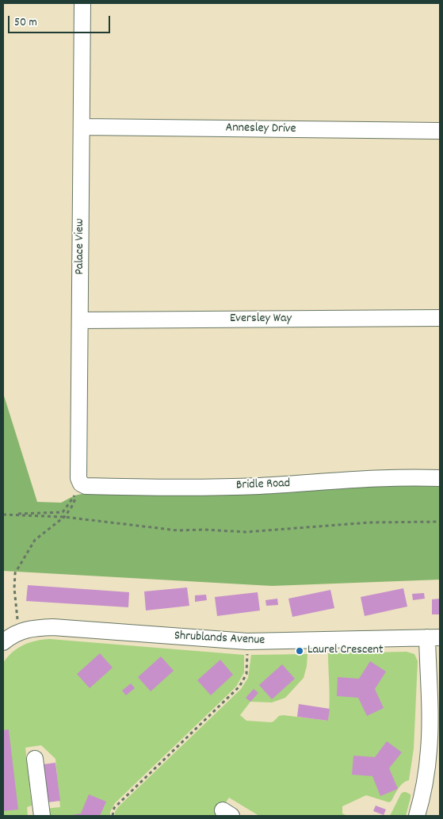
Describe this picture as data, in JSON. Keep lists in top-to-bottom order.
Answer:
{
  "streets": {
    "street": [
      "Annesley Drive",
      "Palace View",
      "Eversley Way",
      "Bridle Road",
      "Shrublands Avenue"
    ]
  },
  "crossings": [
    ["Annesley Drive", "Palace View"],
    ["Palace View", "Eversley Way"],
    ["Palace View", "Bridle Road"]
  ],
  "places": ["Laurel Crescent"],
  "scale_bar": "50 m"
}
